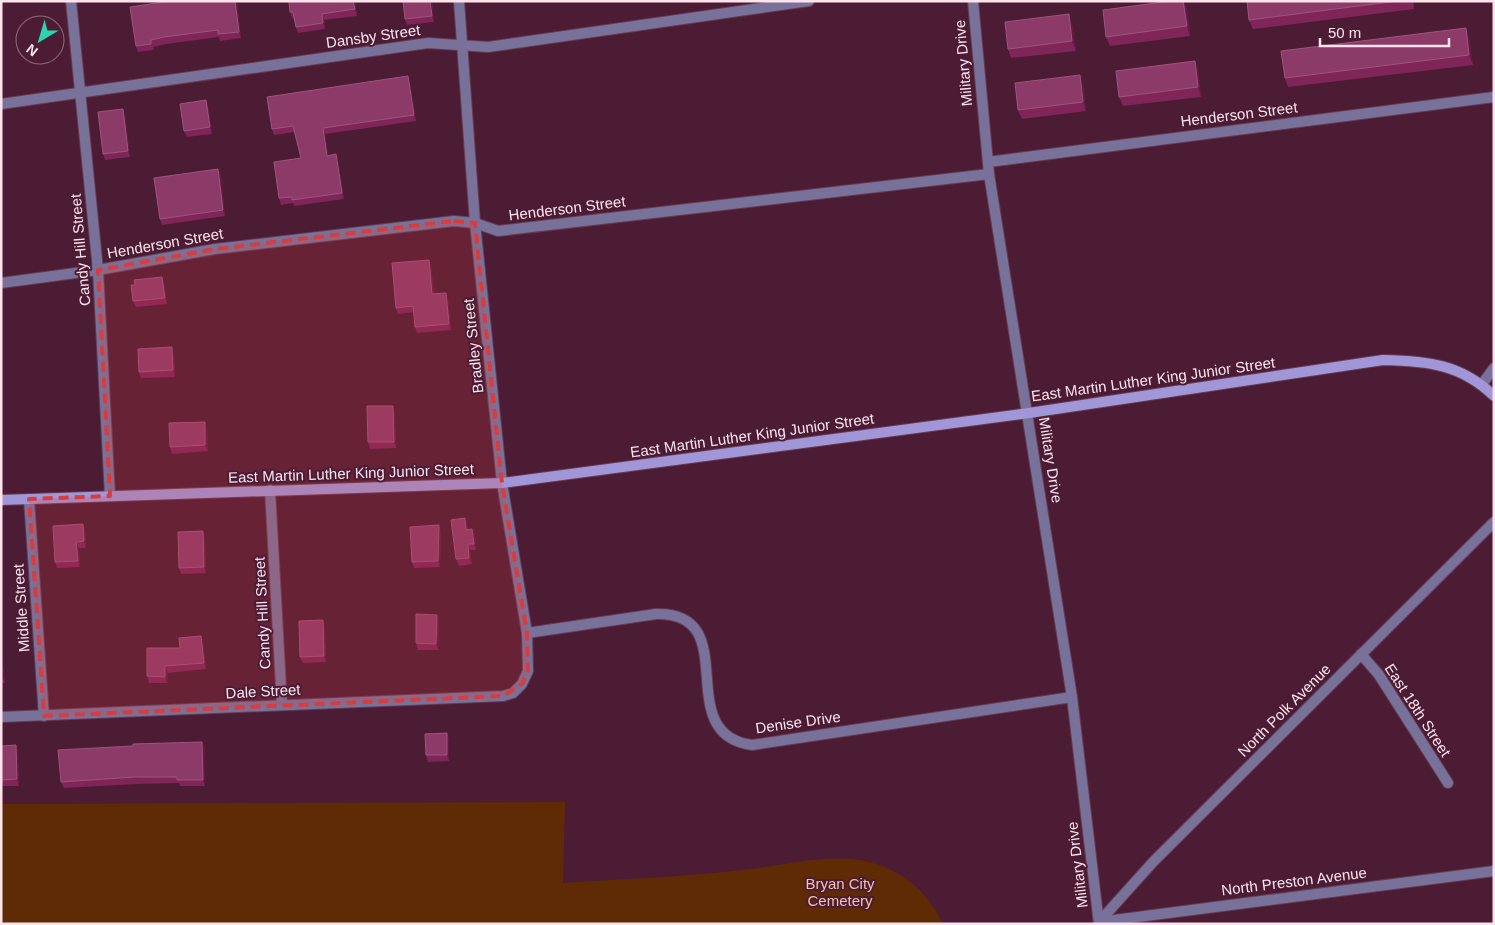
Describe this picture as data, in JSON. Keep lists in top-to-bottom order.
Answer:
{
  "streets": {
    "street": [
      "Dansby Street",
      "Military Drive",
      "Henderson Street",
      "Candy Hill Street",
      "Bradley Street",
      "East Martin Luther King Junior Street",
      "Middle Street",
      "Dale Street",
      "North Polk Avenue",
      "East 18th Street",
      "Denise Drive",
      "North Preston Avenue"
    ]
  },
  "crossings": [
    ["Dansby Street", "Candy Hill Street"],
    ["Dansby Street", "Bradley Street"],
    ["Military Drive", "Henderson Street"],
    ["Military Drive", "East Martin Luther King Junior Street"],
    ["Military Drive", "North Polk Avenue"],
    ["Military Drive", "Denise Drive"],
    ["Military Drive", "North Preston Avenue"],
    ["Henderson Street", "Candy Hill Street"],
    ["Henderson Street", "Bradley Street"],
    ["Candy Hill Street", "East Martin Luther King Junior Street"],
    ["Candy Hill Street", "Dale Street"],
    ["Bradley Street", "East Martin Luther King Junior Street"],
    ["Bradley Street", "Dale Street"],
    ["Bradley Street", "Denise Drive"],
    ["East Martin Luther King Junior Street", "Middle Street"],
    ["Middle Street", "Dale Street"],
    ["North Polk Avenue", "East 18th Street"],
    ["North Polk Avenue", "North Preston Avenue"]
  ],
  "parks": ["Bryan City Cemetery"],
  "scale_bar": "50 m",
  "north": "bottom left"
}
